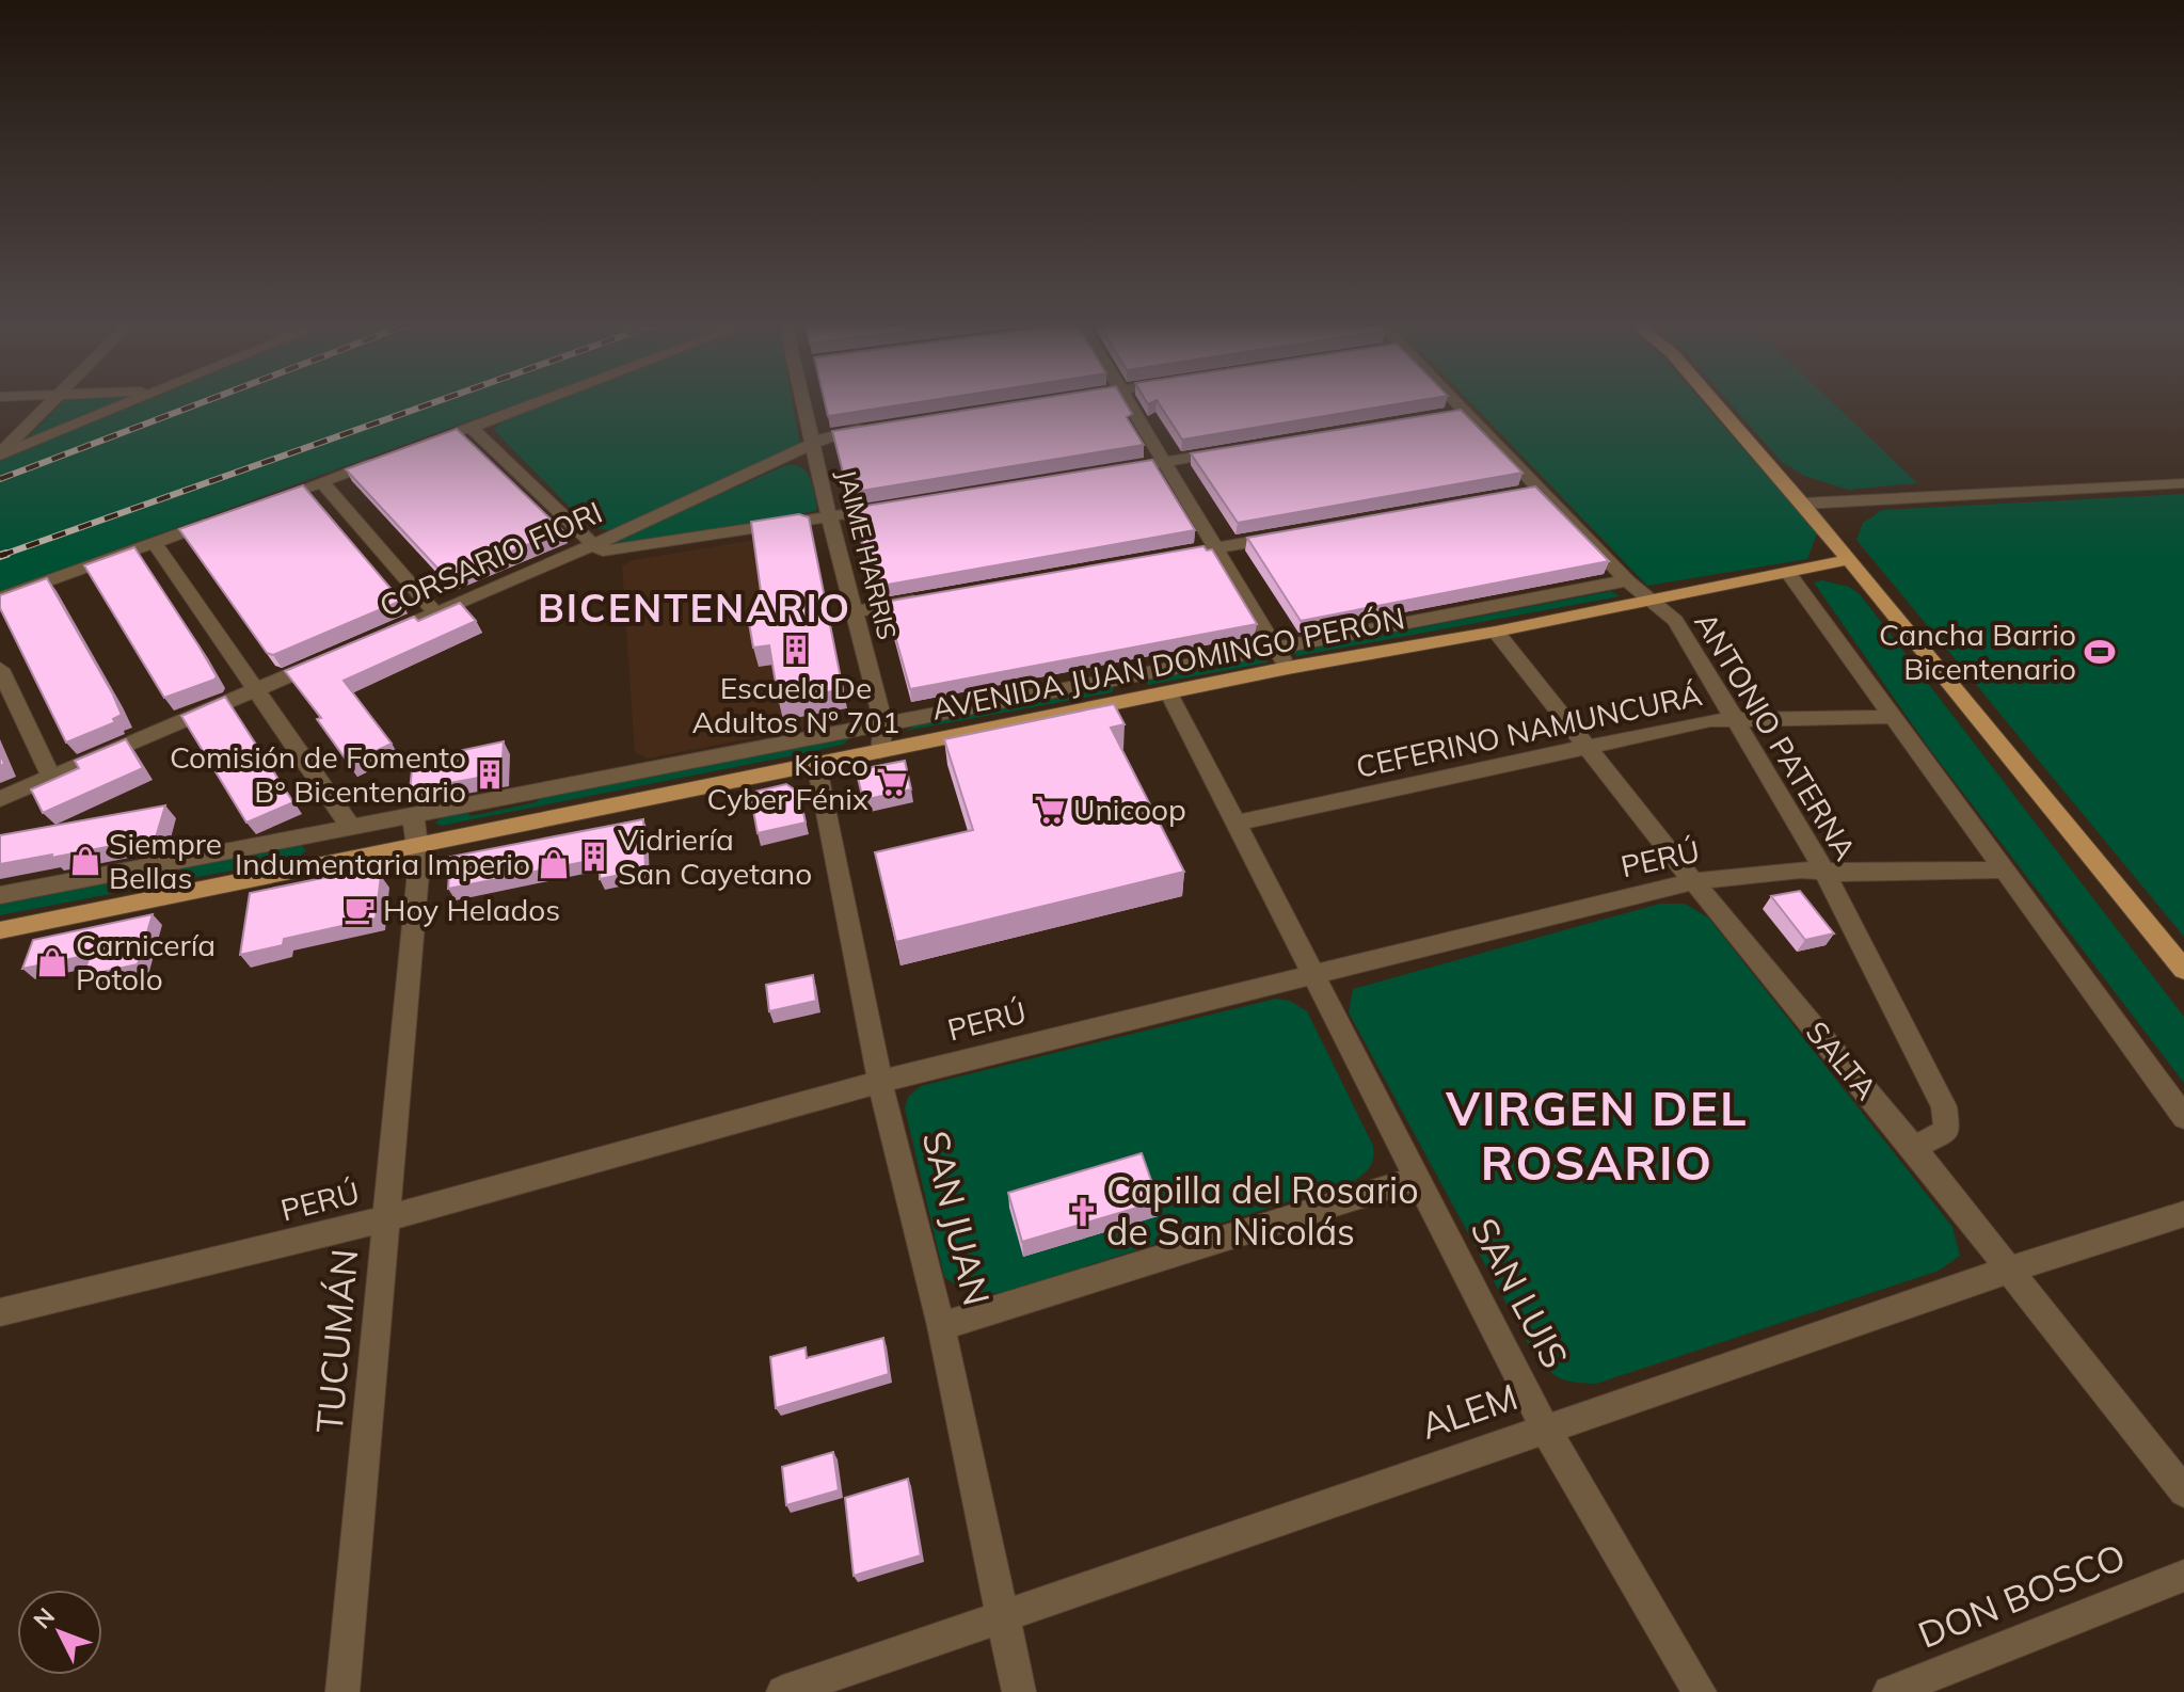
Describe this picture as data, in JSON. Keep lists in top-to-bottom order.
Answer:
{
  "streets": {
    "main road": ["AVENIDA JUAN DOMINGO PERÓN"],
    "street": [
      "JAIME HARRIS",
      "CORSARIO FIORI",
      "CEFERINO NAMUNCURÁ",
      "ANTONIO PATERNA",
      "PERÚ",
      "SALTA",
      "SAN JUAN",
      "SAN LUIS",
      "TUCUMÁN",
      "ALEM",
      "DON BOSCO"
    ]
  },
  "crossings": [
    ["JAIME HARRIS", "CORSARIO FIORI"],
    ["JAIME HARRIS", "AVENIDA JUAN DOMINGO PERÓN"],
    ["AVENIDA JUAN DOMINGO PERÓN", "ANTONIO PATERNA"],
    ["AVENIDA JUAN DOMINGO PERÓN", "SALTA"],
    ["AVENIDA JUAN DOMINGO PERÓN", "SAN JUAN"],
    ["AVENIDA JUAN DOMINGO PERÓN", "SAN LUIS"],
    ["AVENIDA JUAN DOMINGO PERÓN", "TUCUMÁN"],
    ["CEFERINO NAMUNCURÁ", "ANTONIO PATERNA"],
    ["CEFERINO NAMUNCURÁ", "SALTA"],
    ["CEFERINO NAMUNCURÁ", "SAN LUIS"],
    ["ANTONIO PATERNA", "PERÚ"],
    ["ANTONIO PATERNA", "SALTA"],
    ["PERÚ", "SALTA"],
    ["PERÚ", "SAN JUAN"],
    ["PERÚ", "SAN LUIS"],
    ["PERÚ", "TUCUMÁN"],
    ["SALTA", "ALEM"],
    ["SAN JUAN", "ALEM"],
    ["SAN LUIS", "ALEM"]
  ],
  "districts": ["BICENTENARIO", "VIRGEN DEL ROSARIO"],
  "places": {
    "building": ["Escuela De Adultos Nº 701", "Comisión de Fomento B° Bicentenario", "Vidriería San Cayetano"],
    "sports": ["Cancha Barrio Bicentenario"],
    "supermarket": ["Kioco Cyber Fénix", "Unicoop"],
    "shop": ["Siempre Bellas", "Indumentaria Imperio", "Carnicería Potolo"],
    "cafe": ["Hoy Helados"],
    "church": ["Capilla del Rosario de San Nicolás"]
  },
  "north": "top left"
}
